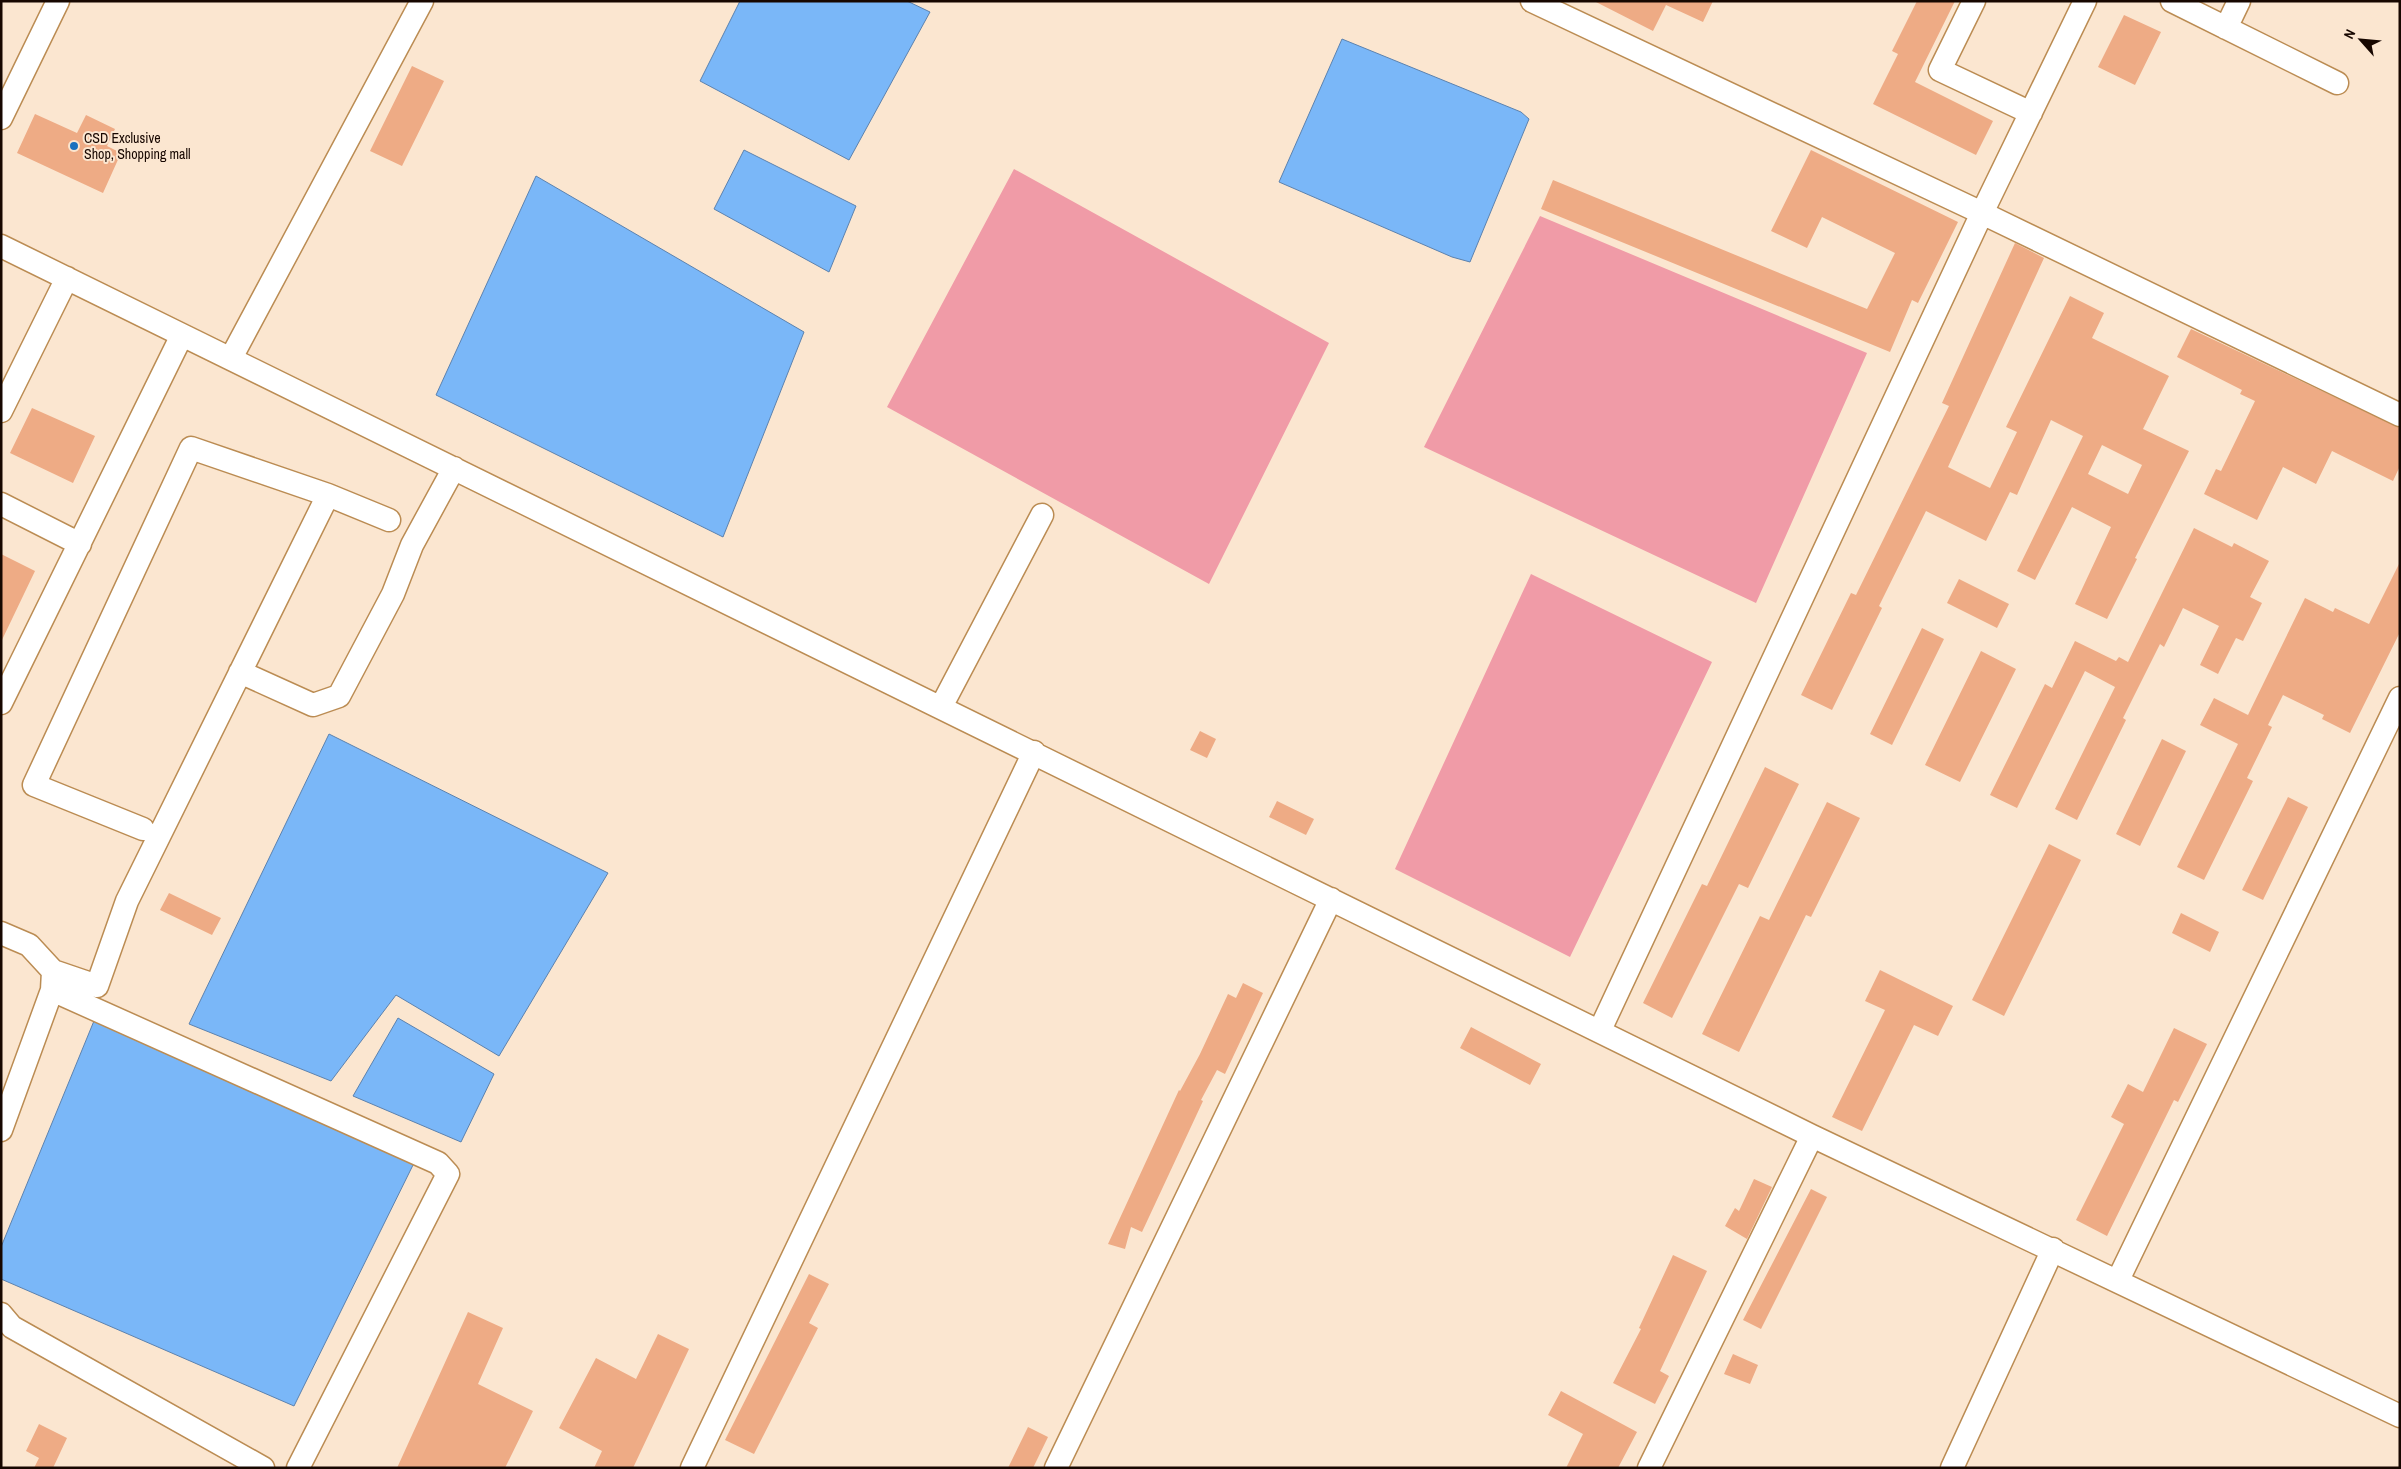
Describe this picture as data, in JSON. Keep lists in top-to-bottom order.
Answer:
{
  "places": ["CSD Exclusive Shop, Shopping mall"],
  "north": "top left"
}
